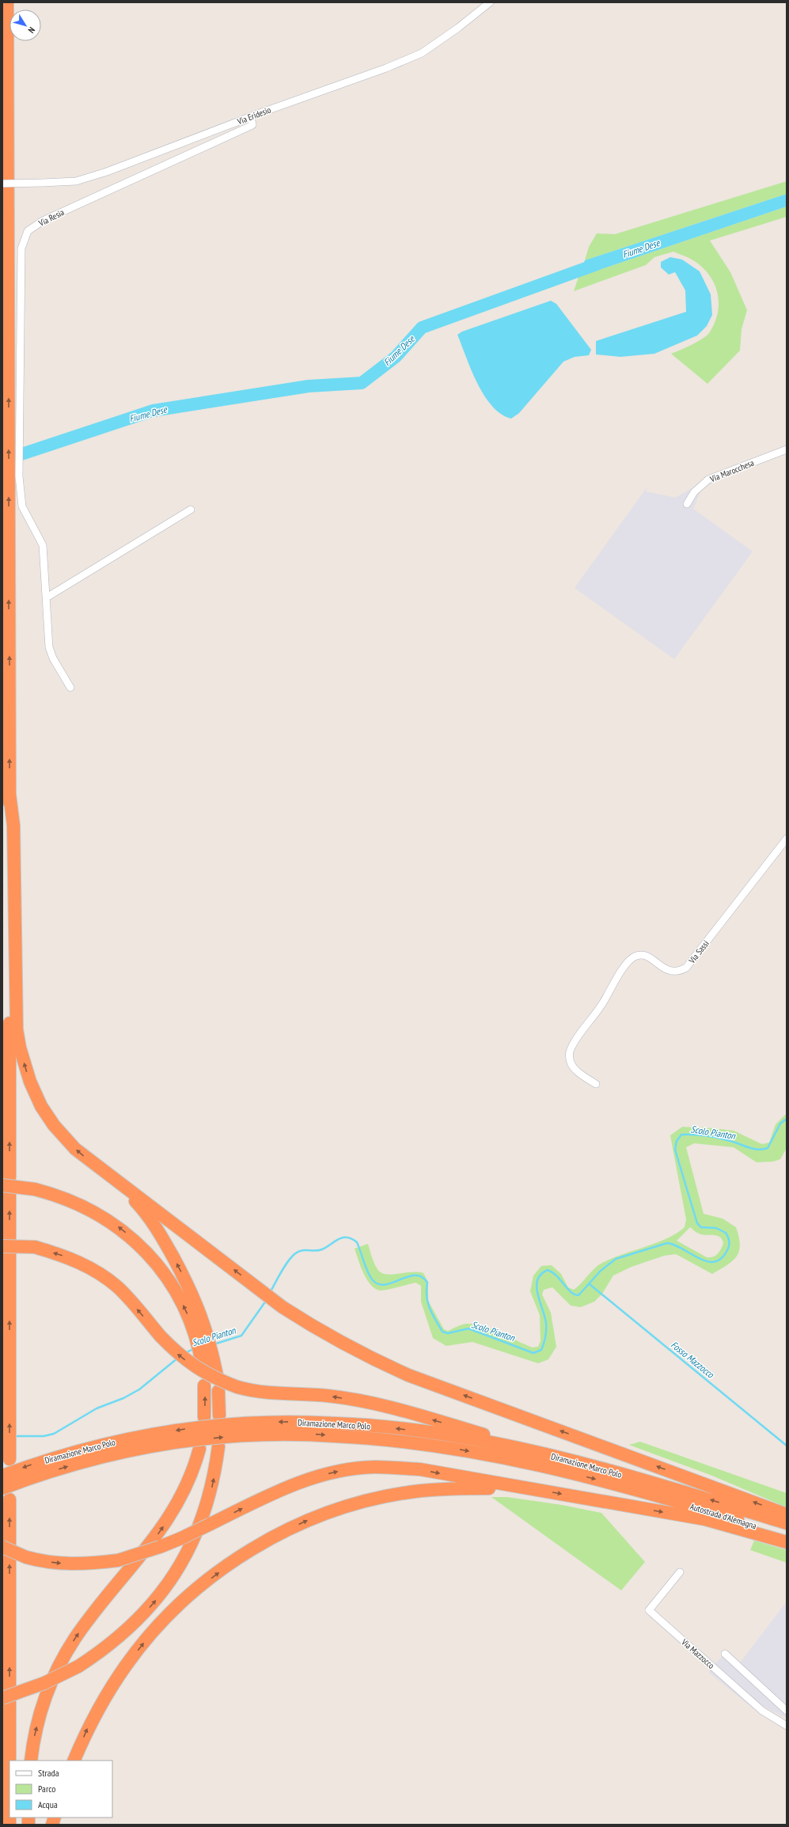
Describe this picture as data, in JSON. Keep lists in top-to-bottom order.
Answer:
{
  "streets": {
    "highway": ["Diramazione Marco Polo", "Autostrada d'Alemagna"],
    "street": [
      "Via Eridesio",
      "Via Resia",
      "Via Marocchesa",
      "Via Sassi",
      "Via Mazzocco"
    ]
  },
  "crossings": [
    ["Via Eridesio", "Via Resia"],
    ["Diramazione Marco Polo", "Autostrada d'Alemagna"]
  ],
  "water": ["Fiume Dese", "Scolo Pianton", "Fosso Mazzocco"],
  "legend": ["Strada", "Parco", "Acqua"],
  "north": "bottom right"
}
